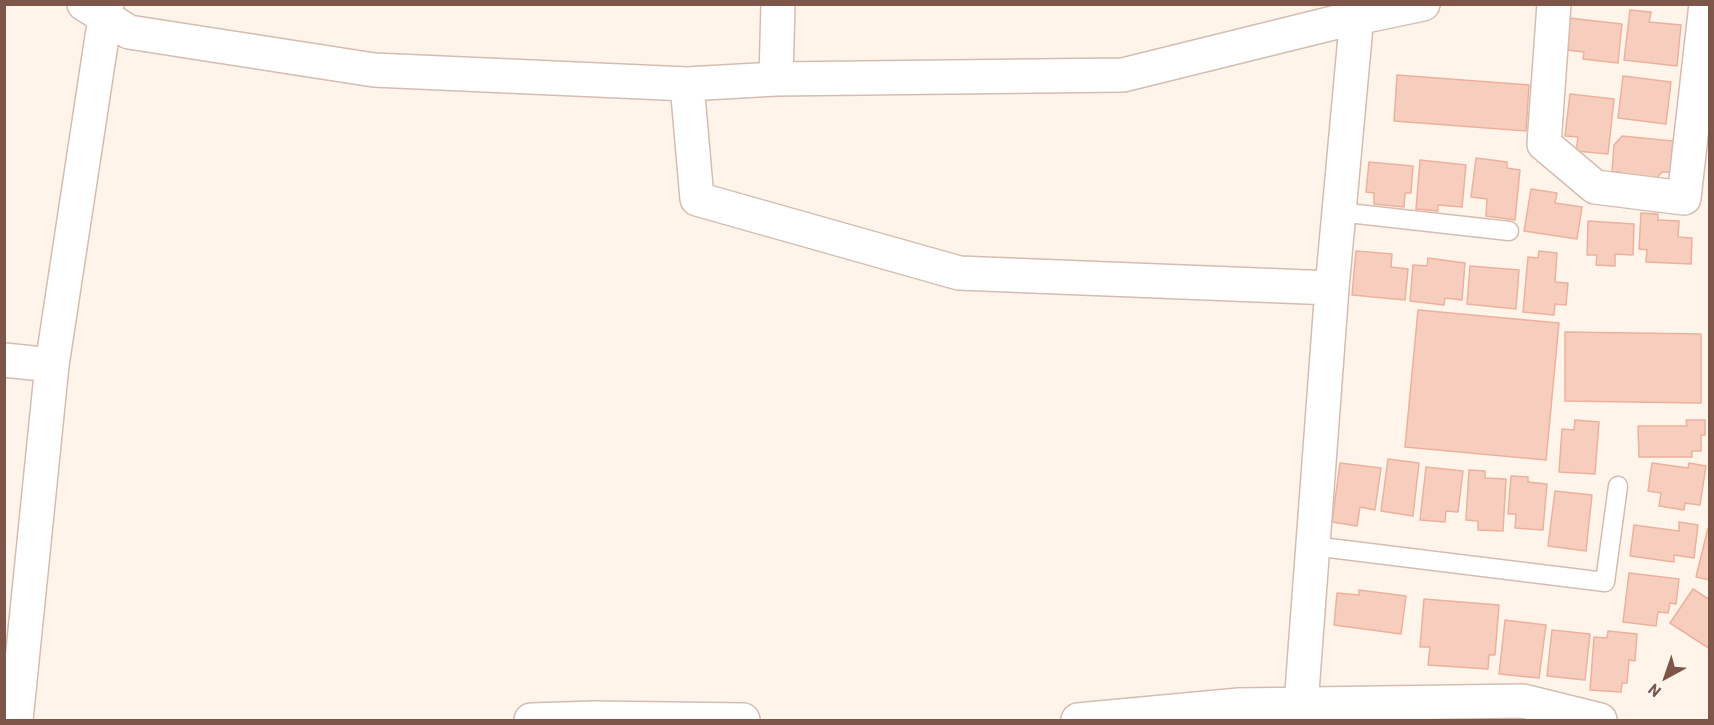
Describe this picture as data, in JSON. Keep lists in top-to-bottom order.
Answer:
{
  "north": "bottom left"
}
